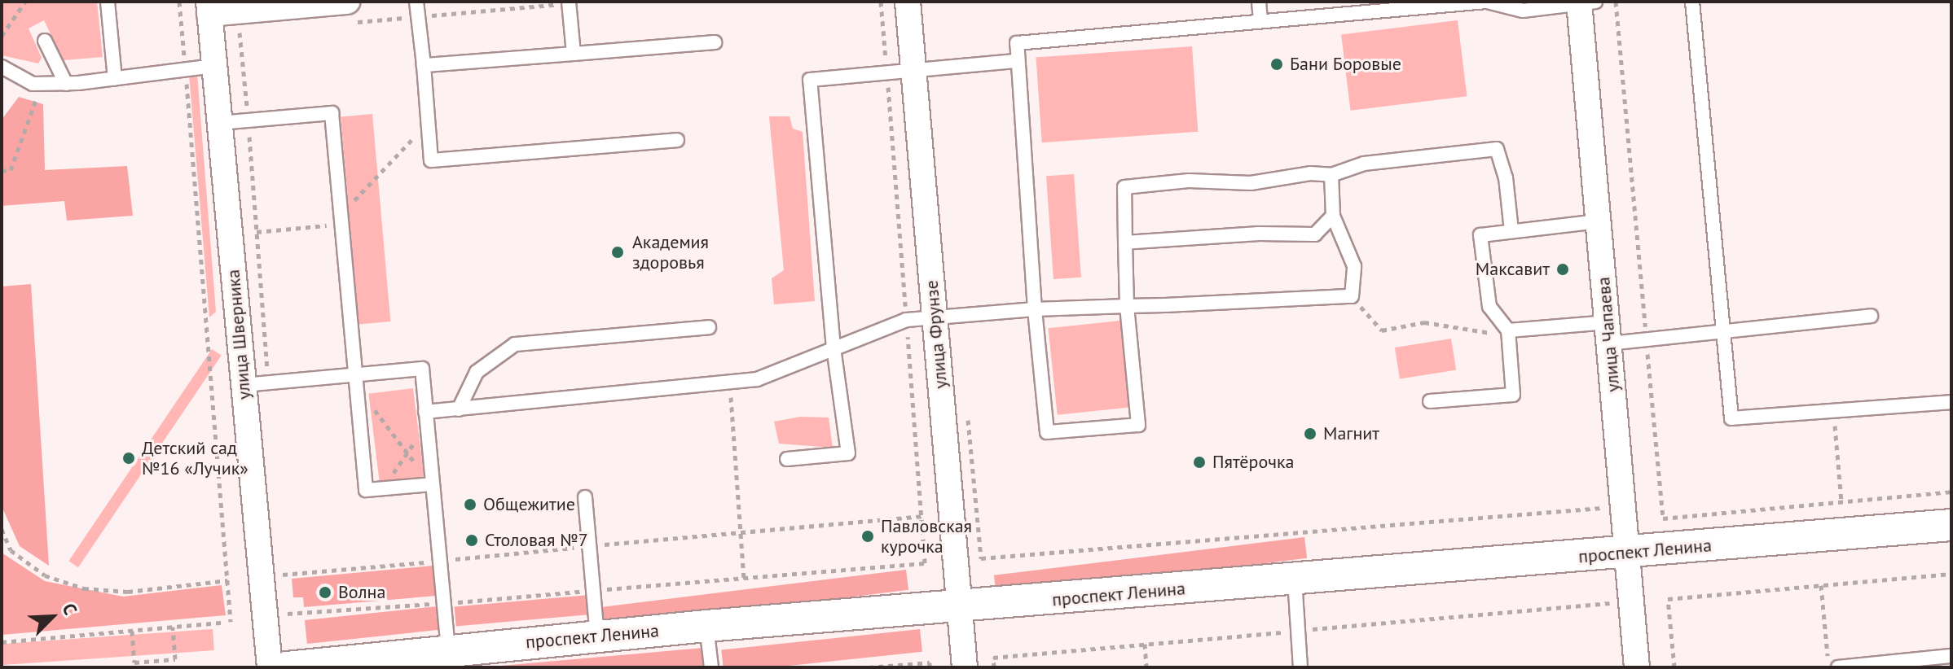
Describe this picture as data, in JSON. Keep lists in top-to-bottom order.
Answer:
{
  "streets": {
    "street": [
      "улица Шверника",
      "улица Фрунзе",
      "улица Чапаева",
      "проспект Ленина"
    ]
  },
  "crossings": [
    ["улица Фрунзе", "проспект Ленина"],
    ["улица Чапаева", "проспект Ленина"]
  ],
  "places": [
    "Бани Боровые",
    "Академия здоровья",
    "Максавит",
    "Магнит",
    "Детский сад №16 «Лучик»",
    "Пятёрочка",
    "Общежитие",
    "Павловская курочка",
    "Столовая №7",
    "Волна"
  ],
  "north": "top right"
}
